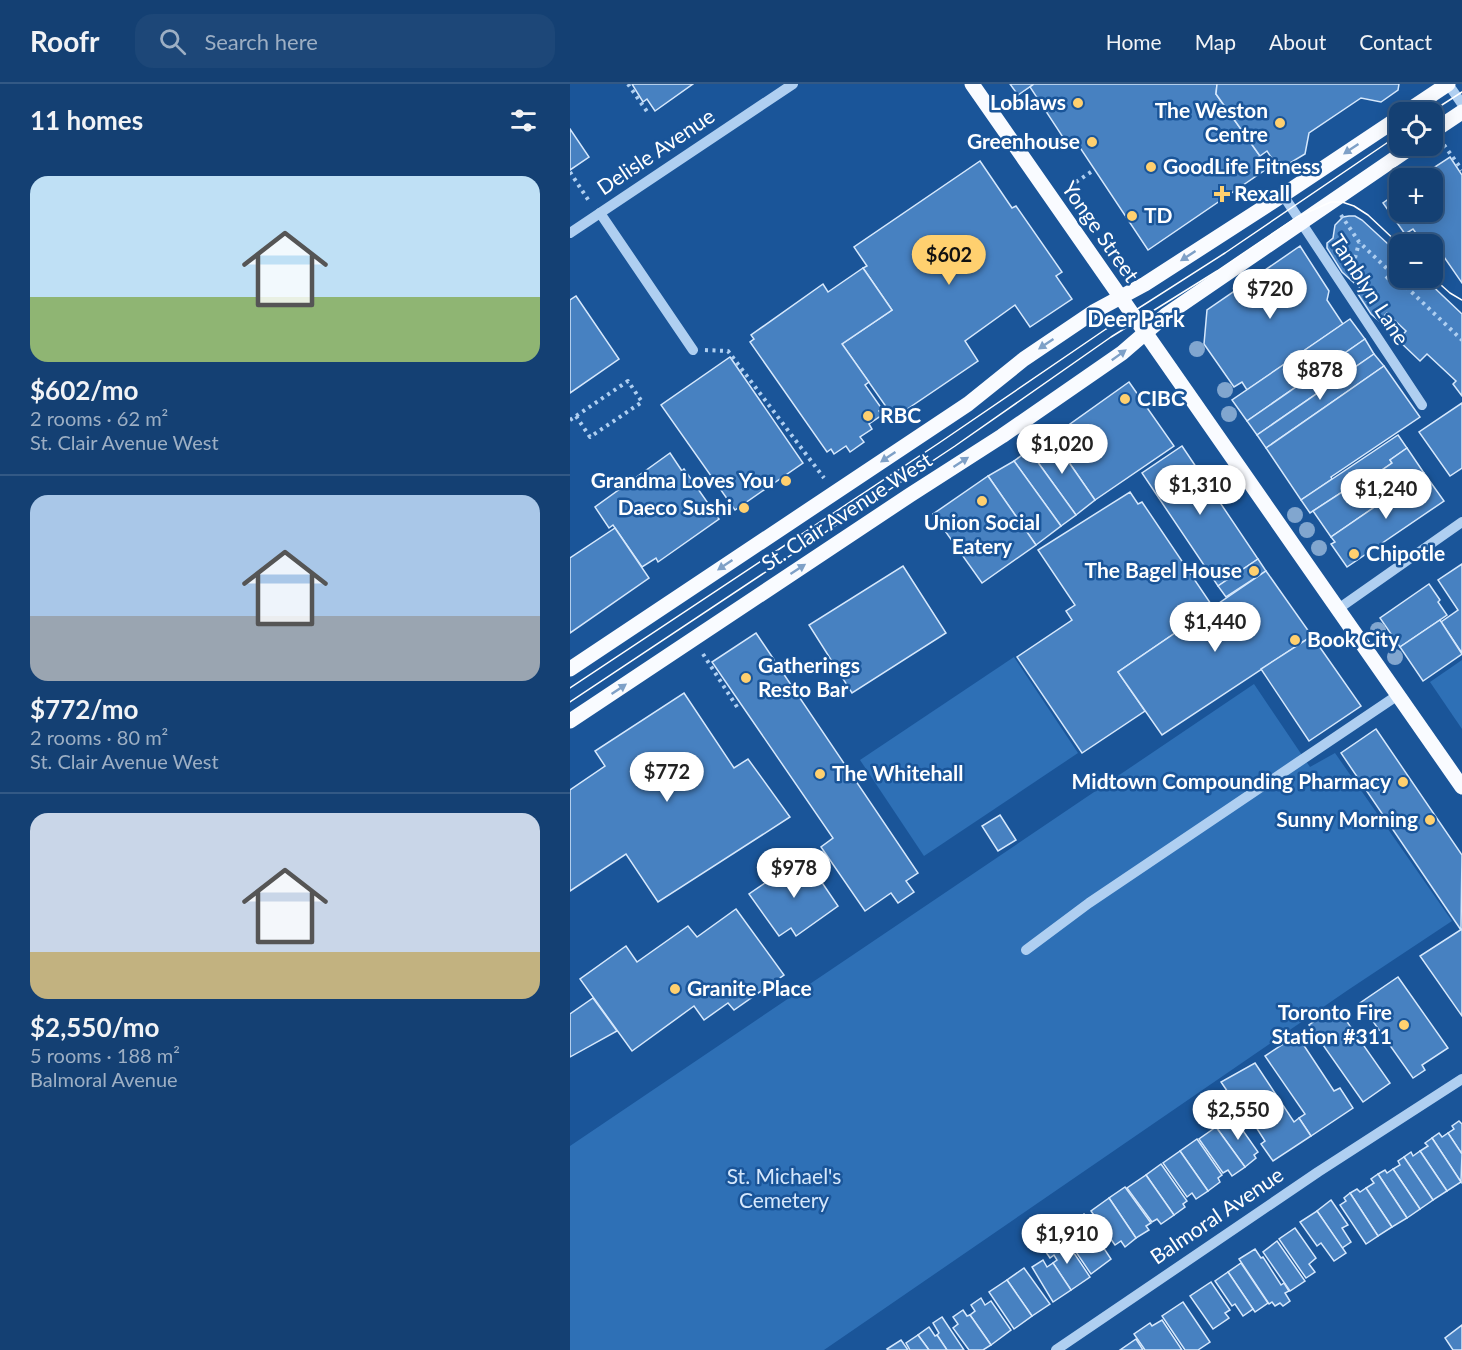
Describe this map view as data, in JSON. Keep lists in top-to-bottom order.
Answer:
{
  "streets": {
    "main road": ["Yonge Street", "St. Clair Avenue West"],
    "street": ["Delisle Avenue", "Tamblyn Lane", "Balmoral Avenue"]
  },
  "crossings": [
    ["Yonge Street", "St. Clair Avenue West"],
    ["Tamblyn Lane", "St. Clair Avenue West"]
  ],
  "districts": ["Deer Park"],
  "parks": ["St. Michael's Cemetery"],
  "places": {
    "other": [
      "Loblaws",
      "The Weston Centre",
      "Greenhouse",
      "GoodLife Fitness",
      "TD",
      "CIBC",
      "RBC",
      "Grandma Loves You",
      "Union Social Eatery",
      "Daeco Sushi",
      "Chipotle",
      "The Bagel House",
      "Book City",
      "Gatherings Resto Bar",
      "The Whitehall",
      "Midtown Compounding Pharmacy",
      "Sunny Morning",
      "Granite Place",
      "Toronto Fire Station #311"
    ],
    "health": ["Rexall"]
  },
  "page": {
    "header": "Roofr",
    "search": "Search here",
    "nav": [
      "Home",
      "Map",
      "About",
      "Contact"
    ],
    "heading": "11 homes",
    "map_buttons": ["+", "−"],
    "list": [
      {
        "name": "$602/mo",
        "note": "2 rooms · 62 m² · St. Clair Avenue West"
      },
      {
        "name": "$772/mo",
        "note": "2 rooms · 80 m² · St. Clair Avenue West"
      },
      {
        "name": "$2,550/mo",
        "note": "5 rooms · 188 m² · Balmoral Avenue"
      }
    ],
    "price": [
      "$602",
      "$720",
      "$878",
      "$1,020",
      "$1,310",
      "$1,240",
      "$1,440",
      "$772",
      "$978",
      "$2,550",
      "$1,910"
    ]
  }
}
